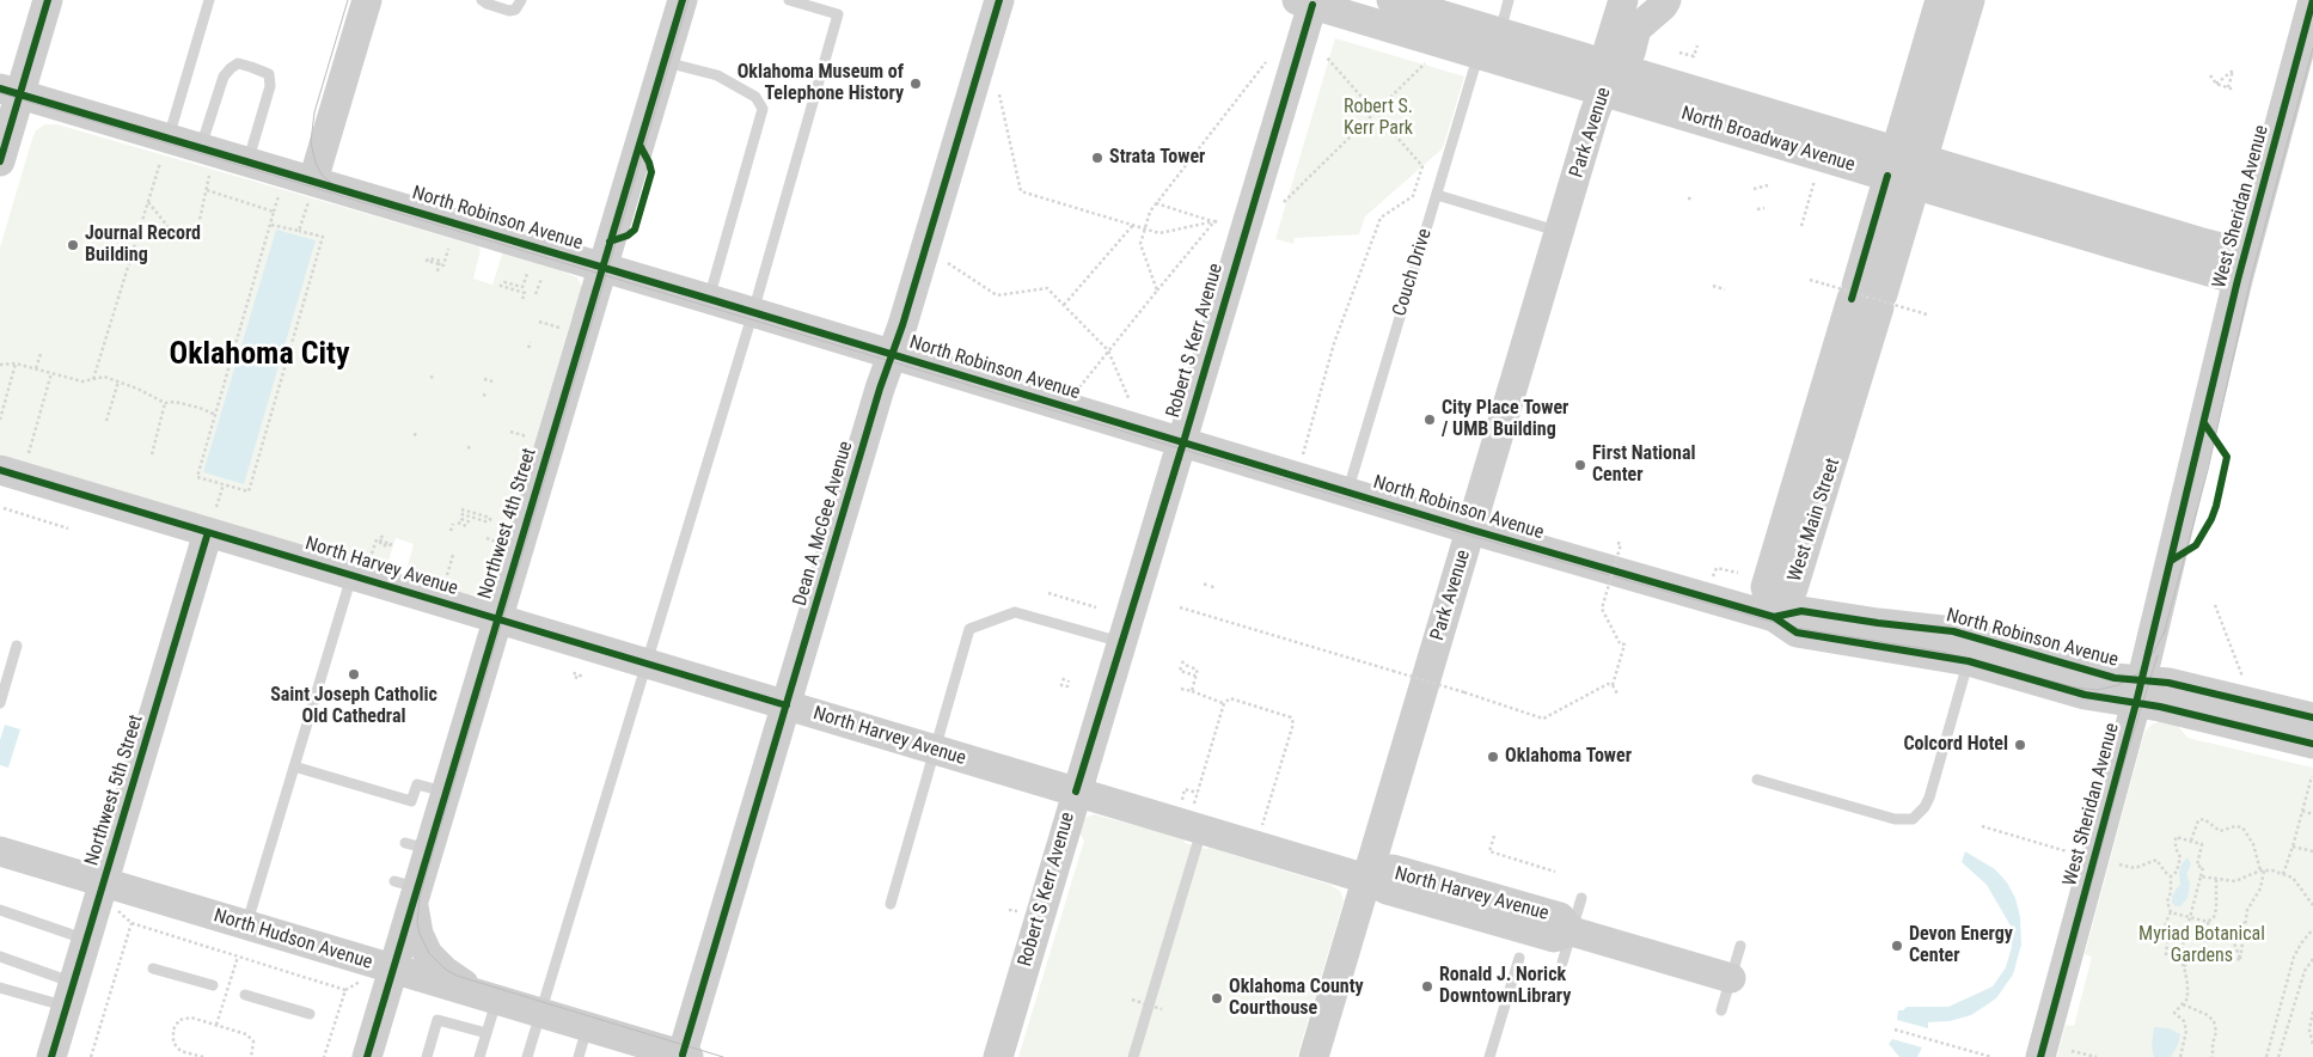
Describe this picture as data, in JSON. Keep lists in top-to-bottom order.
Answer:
{
  "streets": {
    "street": [
      "Park Avenue",
      "North Broadway Avenue",
      "West Sheridan Avenue",
      "North Robinson Avenue",
      "Robert S Kerr Avenue",
      "West Main Street",
      "Northwest 4th Street",
      "Dean A McGee Avenue",
      "North Harvey Avenue",
      "Northwest 5th Street",
      "North Hudson Avenue"
    ],
    "lane": ["Couch Drive"]
  },
  "crossings": [
    ["Park Avenue", "North Broadway Avenue"],
    ["Park Avenue", "North Robinson Avenue"],
    ["Park Avenue", "North Harvey Avenue"],
    ["North Broadway Avenue", "West Sheridan Avenue"],
    ["North Broadway Avenue", "Couch Drive"],
    ["North Broadway Avenue", "Robert S Kerr Avenue"],
    ["North Broadway Avenue", "West Main Street"],
    ["West Sheridan Avenue", "North Robinson Avenue"],
    ["North Robinson Avenue", "Couch Drive"],
    ["North Robinson Avenue", "Robert S Kerr Avenue"],
    ["North Robinson Avenue", "West Main Street"],
    ["North Robinson Avenue", "Northwest 4th Street"],
    ["North Robinson Avenue", "Dean A McGee Avenue"],
    ["Robert S Kerr Avenue", "North Harvey Avenue"],
    ["Northwest 4th Street", "North Harvey Avenue"],
    ["Northwest 4th Street", "North Hudson Avenue"],
    ["Dean A McGee Avenue", "North Harvey Avenue"],
    ["Dean A McGee Avenue", "North Hudson Avenue"],
    ["North Harvey Avenue", "Northwest 5th Street"],
    ["Northwest 5th Street", "North Hudson Avenue"]
  ],
  "districts": ["Oklahoma City"],
  "parks": ["Robert S. Kerr Park", "Myriad Botanical Gardens"],
  "places": [
    "Oklahoma Museum of Telephone History",
    "Strata Tower",
    "Journal Record Building",
    "City Place Tower / UMB Building",
    "First National Center",
    "Saint Joseph Catholic Old Cathedral",
    "Colcord Hotel",
    "Oklahoma Tower",
    "Devon Energy Center",
    "Ronald J. Norick DowntownLibrary",
    "Oklahoma County Courthouse"
  ]
}
